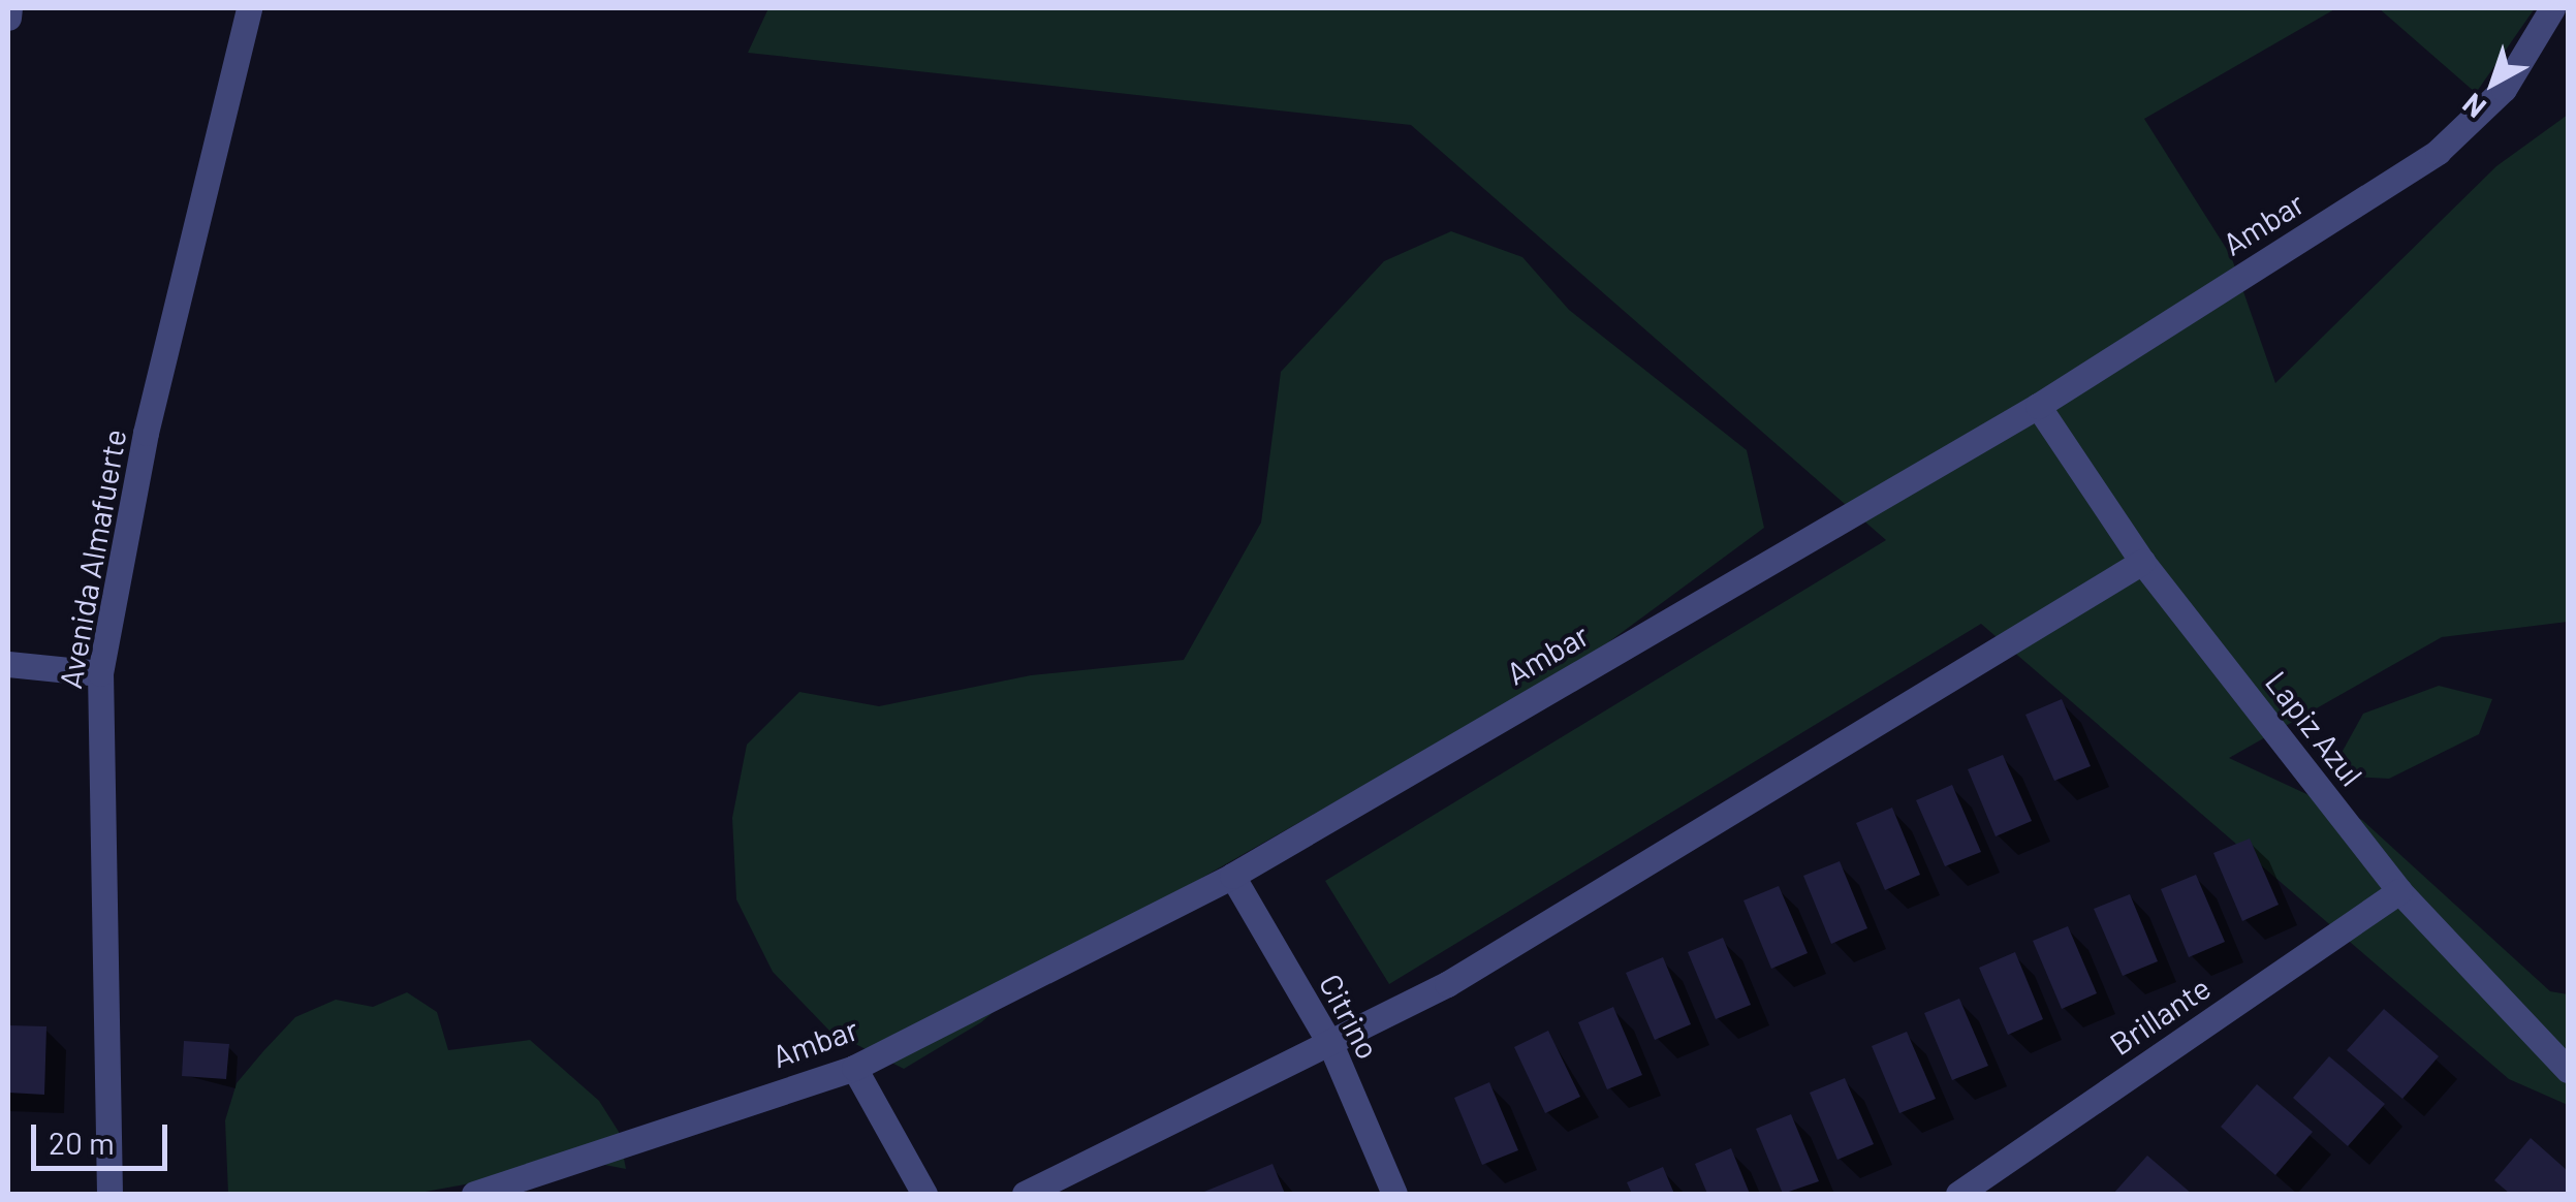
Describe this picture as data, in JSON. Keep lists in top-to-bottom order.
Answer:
{
  "streets": {
    "street": [
      "Ambar",
      "Avenida Almafuerte",
      "Lapiz Azul",
      "Brillante",
      "Citrino"
    ]
  },
  "crossings": [
    ["Ambar", "Lapiz Azul"],
    ["Ambar", "Citrino"],
    ["Lapiz Azul", "Brillante"]
  ],
  "scale_bar": "20 m",
  "north": "bottom left"
}
